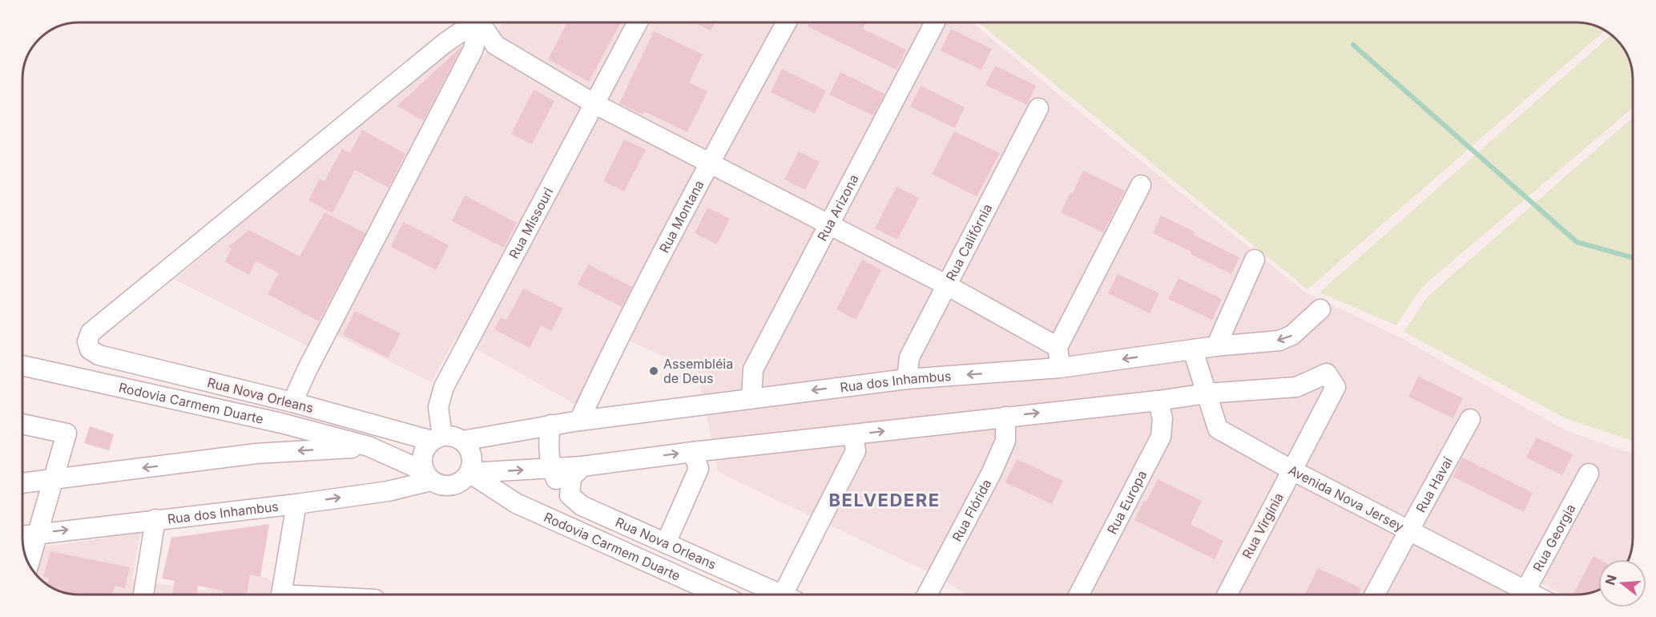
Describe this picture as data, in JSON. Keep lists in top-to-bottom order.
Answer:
{
  "streets": {
    "street": [
      "Rua Arizona",
      "Rua Montana",
      "Rua Missouri",
      "Rua Califórnia",
      "Rua dos Inhambus",
      "Rua Nova Orleans",
      "Rodovia Carmem Duarte",
      "Rua Havaí",
      "Avenida Nova Jersey",
      "Rua Europa",
      "Rua Flórida",
      "Rua Virgínia",
      "Rua Georgia"
    ]
  },
  "crossings": [
    ["Rua Arizona", "Rua dos Inhambus"],
    ["Rua Montana", "Rua dos Inhambus"],
    ["Rua Missouri", "Rua dos Inhambus"],
    ["Rua Missouri", "Rua Nova Orleans"],
    ["Rua Missouri", "Rodovia Carmem Duarte"],
    ["Rua Califórnia", "Rua dos Inhambus"],
    ["Rua dos Inhambus", "Rua Nova Orleans"],
    ["Rua dos Inhambus", "Rodovia Carmem Duarte"],
    ["Rua dos Inhambus", "Avenida Nova Jersey"],
    ["Rua Nova Orleans", "Rodovia Carmem Duarte"],
    ["Rua Havaí", "Avenida Nova Jersey"],
    ["Avenida Nova Jersey", "Rua Virgínia"]
  ],
  "districts": ["BELVEDERE"],
  "places": ["Assembléia de Deus"],
  "north": "left"
}
